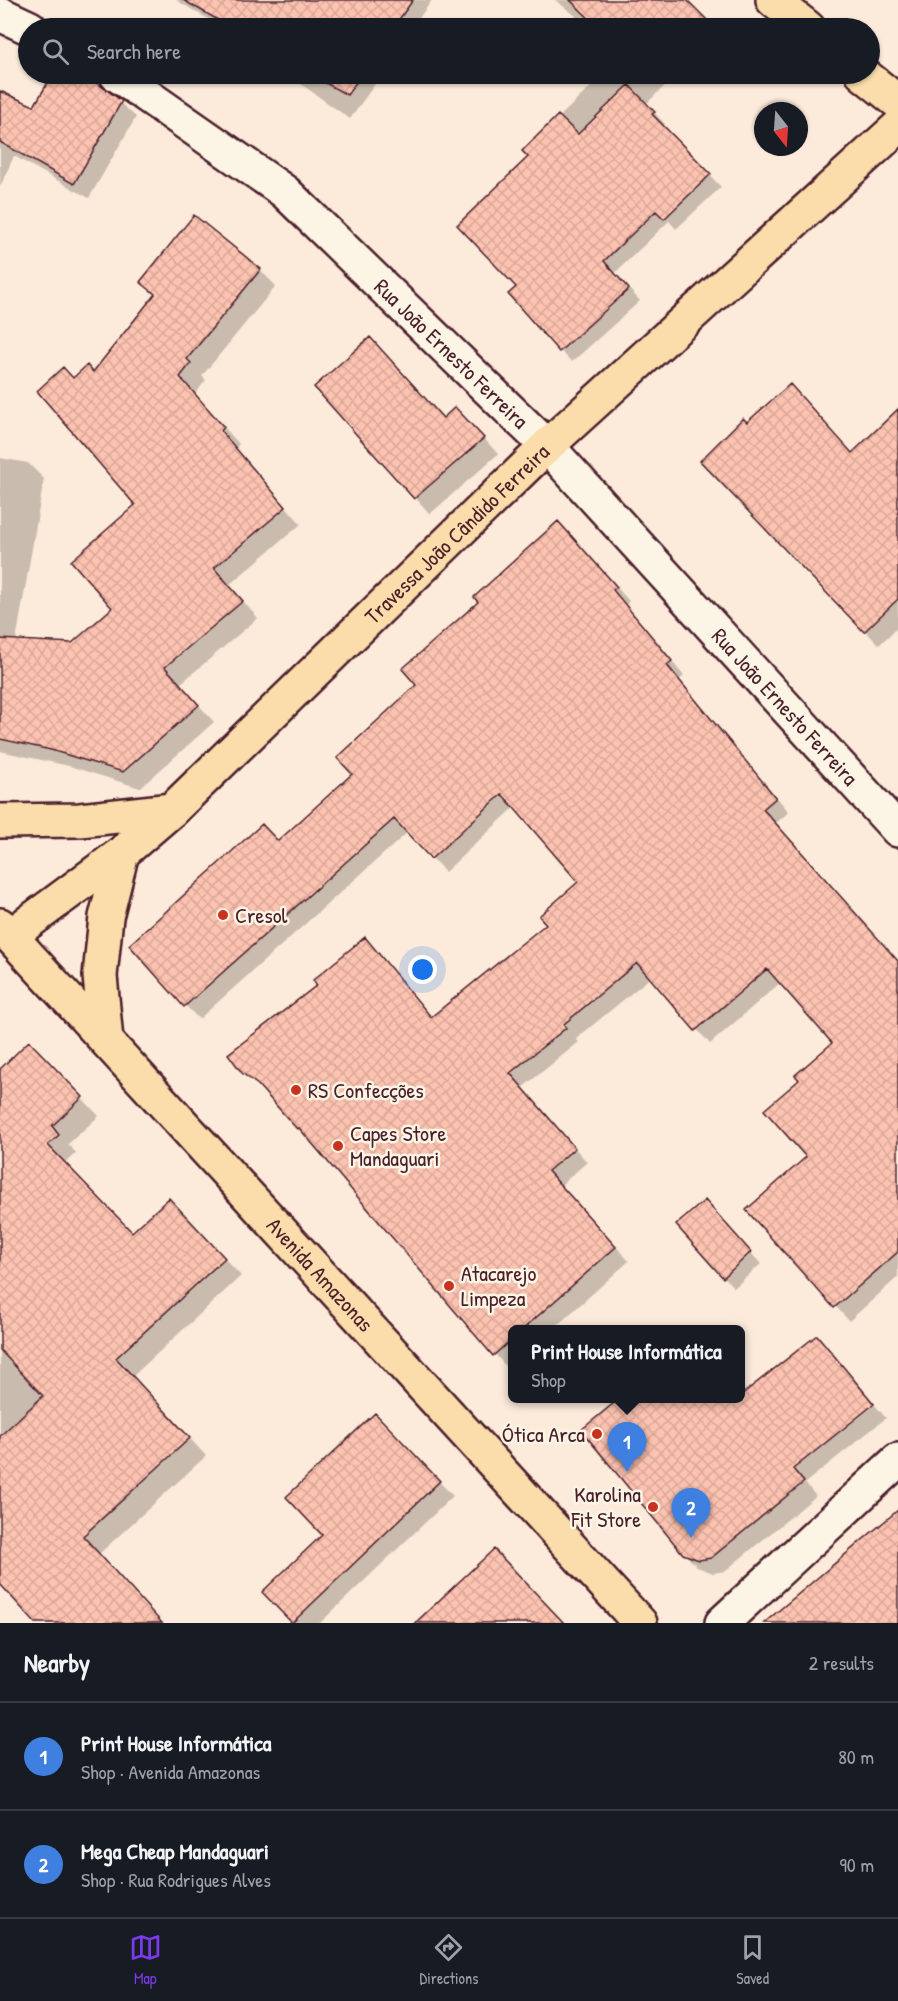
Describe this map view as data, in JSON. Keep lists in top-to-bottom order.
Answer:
{
  "streets": {
    "main road": ["Travessa João Cândido Ferreira", "Avenida Amazonas"],
    "street": ["Rua João Ernesto Ferreira"]
  },
  "crossings": [
    ["Rua João Ernesto Ferreira", "Travessa João Cândido Ferreira"],
    ["Travessa João Cândido Ferreira", "Avenida Amazonas"]
  ],
  "places": [
    "Cresol",
    "RS Confecções",
    "Capes Store Mandaguari",
    "Atacarejo Limpeza",
    "Ótica Arca",
    "Karolina Fit Store"
  ],
  "north": "bottom",
  "page": {
    "search": "Search here",
    "popup": ["Print House Informática", "Shop"],
    "pins": ["1", "2"],
    "heading": ["Nearby", "2 results"],
    "list": [
      {
        "mark": "1",
        "name": "Print House Informática",
        "note": "Shop · Avenida Amazonas",
        "value": "80 m"
      },
      {
        "mark": "2",
        "name": "Mega Cheap Mandaguari",
        "note": "Shop · Rua Rodrigues Alves",
        "value": "90 m"
      }
    ],
    "nav": ["Map", "Directions", "Saved"]
  }
}
